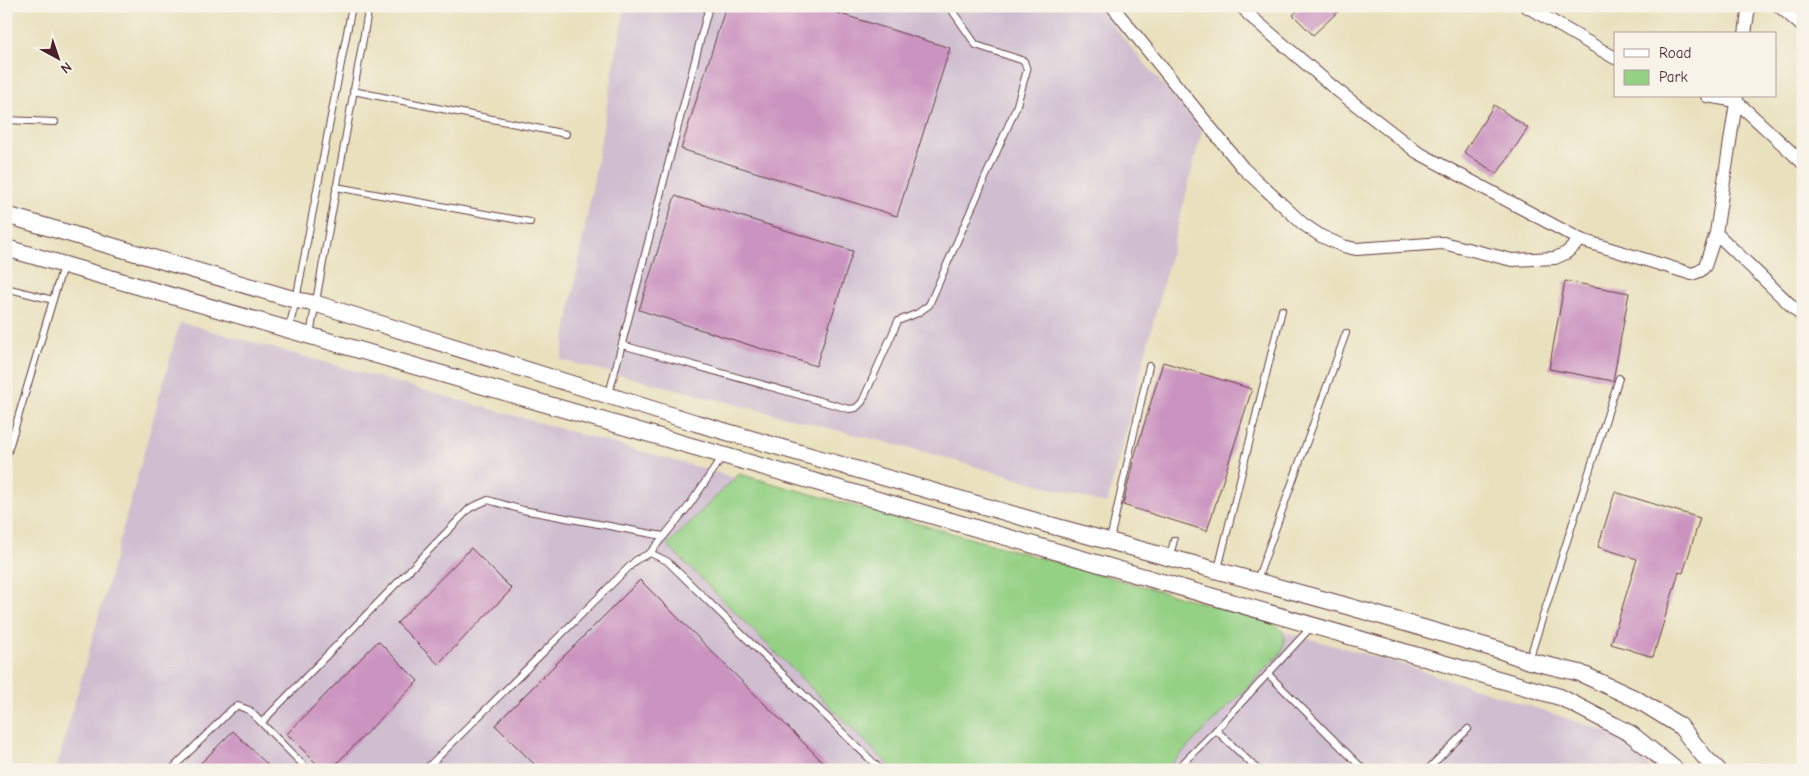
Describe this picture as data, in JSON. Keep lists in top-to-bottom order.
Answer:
{
  "legend": ["Road", "Park"],
  "north": "bottom right"
}
